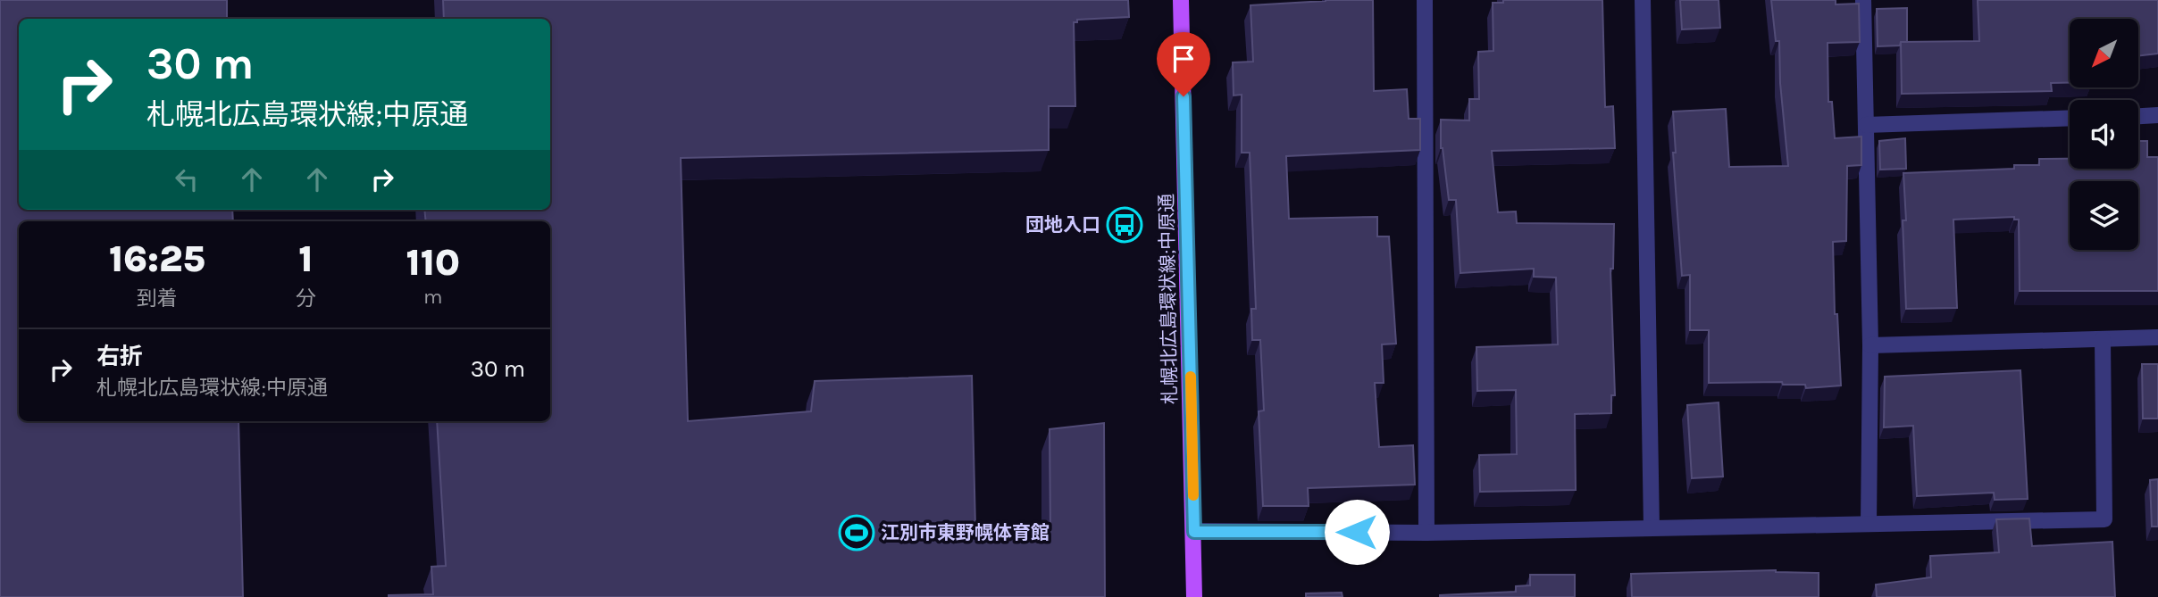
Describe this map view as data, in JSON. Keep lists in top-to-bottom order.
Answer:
{
  "streets": {
    "main road": ["札幌北広島環状線;中原通"]
  },
  "places": {
    "bus stop": ["団地入口"],
    "sports": ["江別市東野幌体育館"]
  },
  "north": "bottom left",
  "page": {
    "turn": ["30 m", "札幌北広島環状線;中原通"],
    "eta": [
      "16:25",
      "到着",
      "1",
      "分",
      "110",
      "m"
    ],
    "list": [
      {
        "name": "右折",
        "note": "札幌北広島環状線;中原通",
        "value": "30 m"
      }
    ]
  }
}
